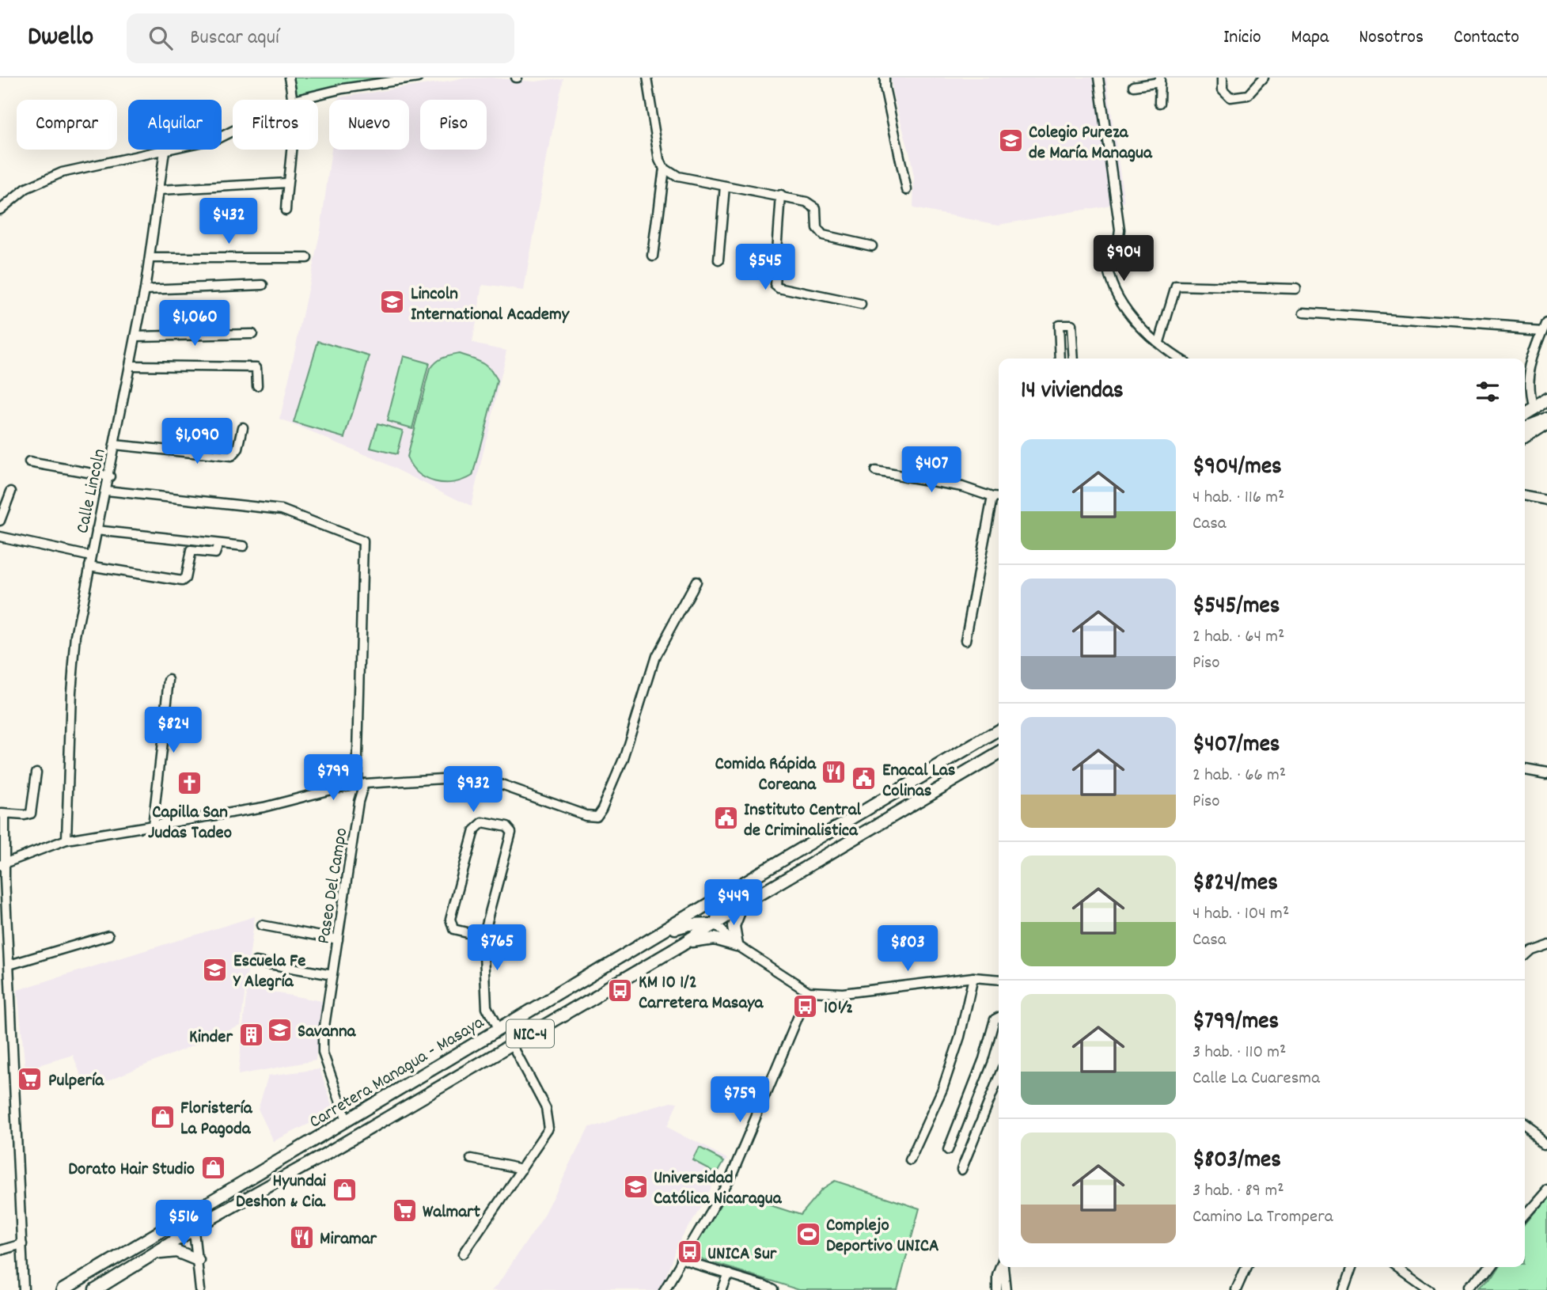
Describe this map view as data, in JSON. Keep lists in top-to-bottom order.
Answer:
{
  "streets": {
    "highway": ["NIC-4", "Carretera Managua - Masaya"],
    "street": ["Calle Lincoln", "Paseo Del Campo"]
  },
  "crossings": [
    ["Calle Lincoln", "Paseo Del Campo"],
    ["Paseo Del Campo", "Carretera Managua - Masaya"]
  ],
  "places": {
    "school or university": [
      "Colegio Pureza de María Managua",
      "Lincoln International Academy",
      "Escuela Fe Y Alegría",
      "Savanna",
      "Universidad Católica Nicaragua"
    ],
    "restaurant": ["Comida Rápida Coreana", "Miramar"],
    "public building": ["Enacal Las Colinas", "Instituto Central de Criminalistica"],
    "church": ["Capilla San Judas Tadeo"],
    "bus stop": ["KM 10 1/2 Carretera Masaya", "10½", "UNICA Sur"],
    "building": ["Kinder"],
    "supermarket": ["Pulpería", "Walmart"],
    "shop": ["Floristería La Pagoda", "Dorato Hair Studio", "Hyundai Deshon & Cia."],
    "sports": ["Complejo Deportivo UNICA"]
  },
  "page": {
    "header": "Dwello",
    "search": "Buscar aquí",
    "nav": [
      "Inicio",
      "Mapa",
      "Nosotros",
      "Contacto"
    ],
    "chip": [
      "Comprar",
      "Alquilar",
      "Filtros",
      "Nuevo",
      "Piso"
    ],
    "price": [
      "$432",
      "$904",
      "$545",
      "$1,060",
      "$1,090",
      "$407",
      "$824",
      "$799",
      "$932",
      "$449",
      "$765",
      "$803",
      "$759",
      "$516"
    ],
    "heading": "14 viviendas",
    "list": [
      {
        "name": "$904/mes",
        "note": "4 hab. · 116 m² · Casa"
      },
      {
        "name": "$545/mes",
        "note": "2 hab. · 64 m² · Piso"
      },
      {
        "name": "$407/mes",
        "note": "2 hab. · 66 m² · Piso"
      },
      {
        "name": "$824/mes",
        "note": "4 hab. · 104 m² · Casa"
      },
      {
        "name": "$799/mes",
        "note": "3 hab. · 110 m² · Calle La Cuaresma"
      },
      {
        "name": "$803/mes",
        "note": "3 hab. · 89 m² · Camino La Trompera"
      }
    ]
  }
}
